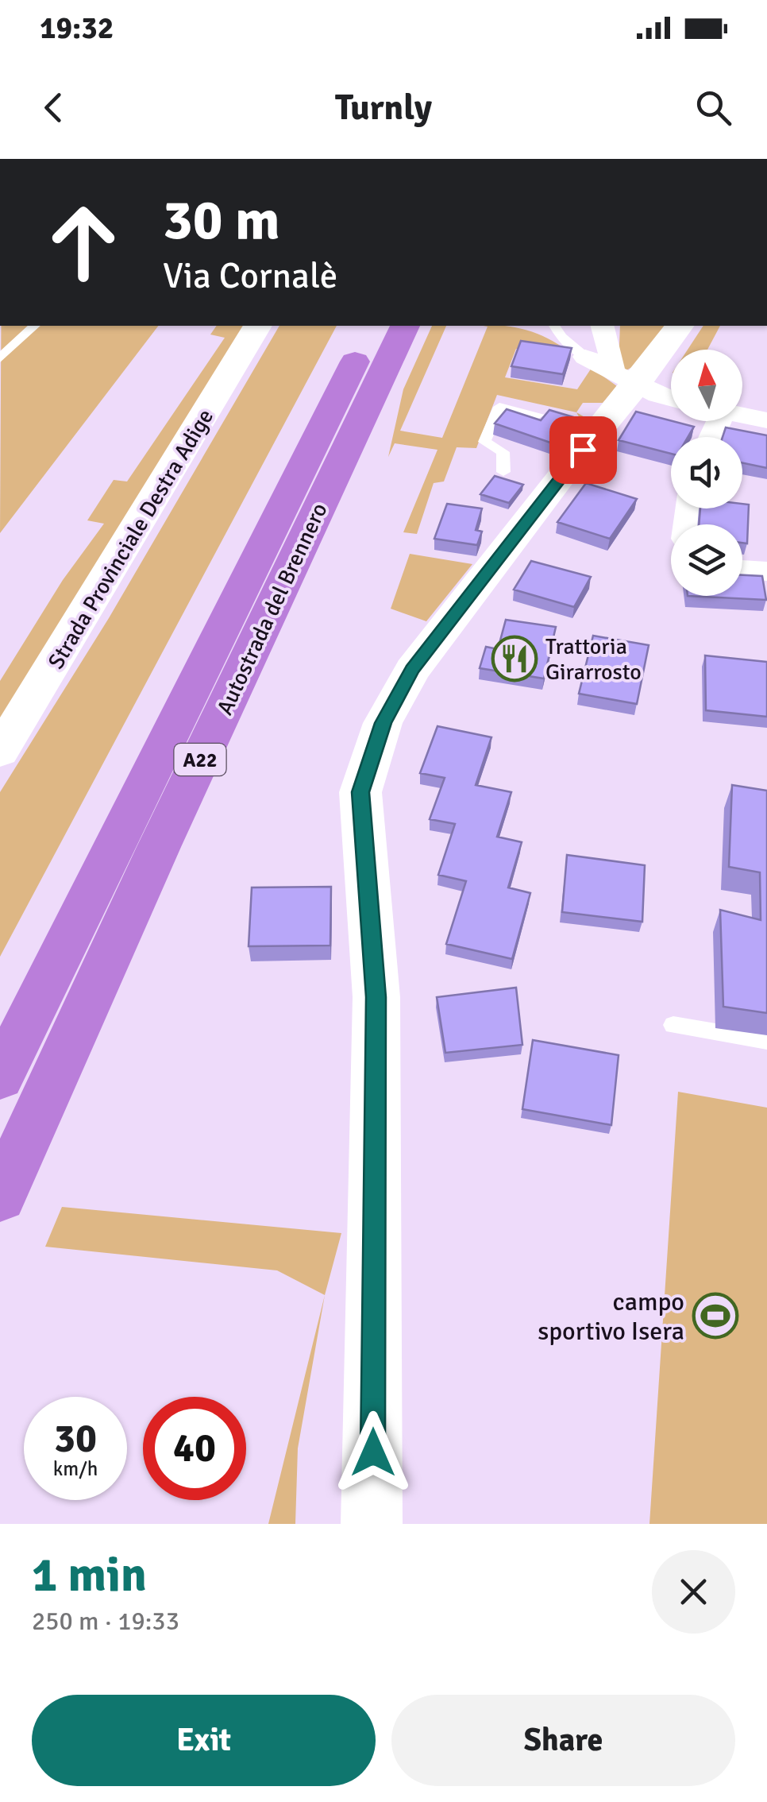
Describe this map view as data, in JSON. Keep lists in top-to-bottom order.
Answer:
{
  "streets": {
    "highway": ["Autostrada del Brennero", "A22"],
    "street": ["Strada Provinciale Destra Adige"]
  },
  "places": {
    "restaurant": ["Trattoria Girarrosto"],
    "sports": ["campo sportivo Isera"]
  },
  "north": "top",
  "page": {
    "status": "19:32",
    "header": "Turnly",
    "turn": ["30 m", "Via Cornalè"],
    "speed": "30 km/h",
    "limit": "40",
    "heading": ["1 min", "250 m · 19:33"],
    "buttons": ["Exit", "Share"]
  }
}
